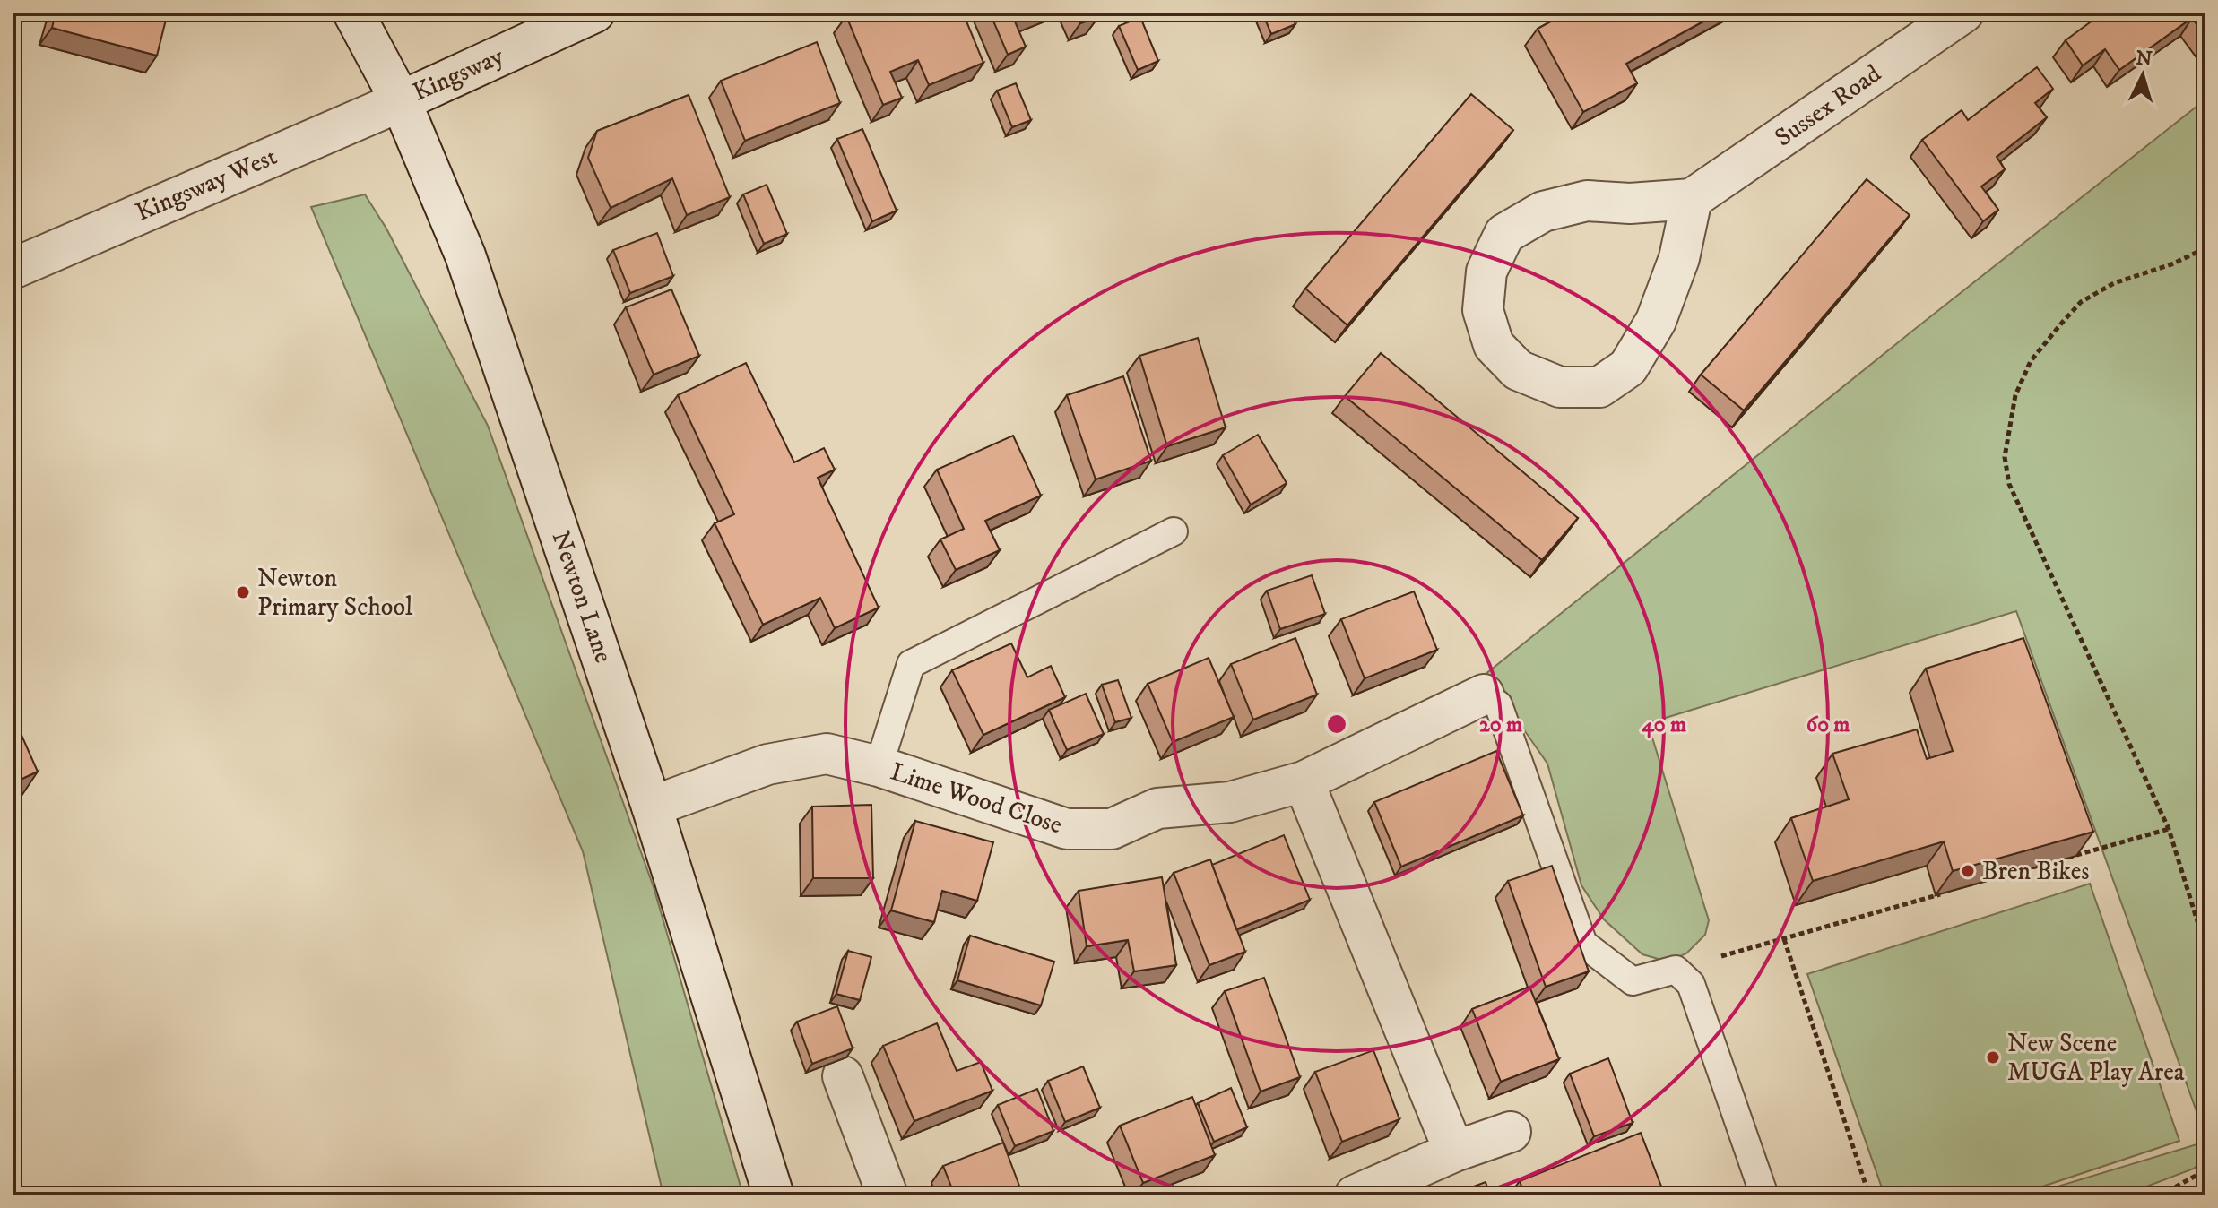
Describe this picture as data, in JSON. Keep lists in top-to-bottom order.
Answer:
{
  "streets": {
    "street": [
      "Kingsway",
      "Sussex Road",
      "Kingsway West",
      "Newton Lane",
      "Lime Wood Close"
    ]
  },
  "crossings": [
    ["Kingsway", "Kingsway West"],
    ["Kingsway", "Newton Lane"],
    ["Kingsway West", "Newton Lane"],
    ["Newton Lane", "Lime Wood Close"]
  ],
  "places": ["Newton Primary School", "Bren Bikes", "New Scene MUGA Play Area"],
  "north": "top",
  "rings": ["20 m", "40 m", "60 m"]
}
